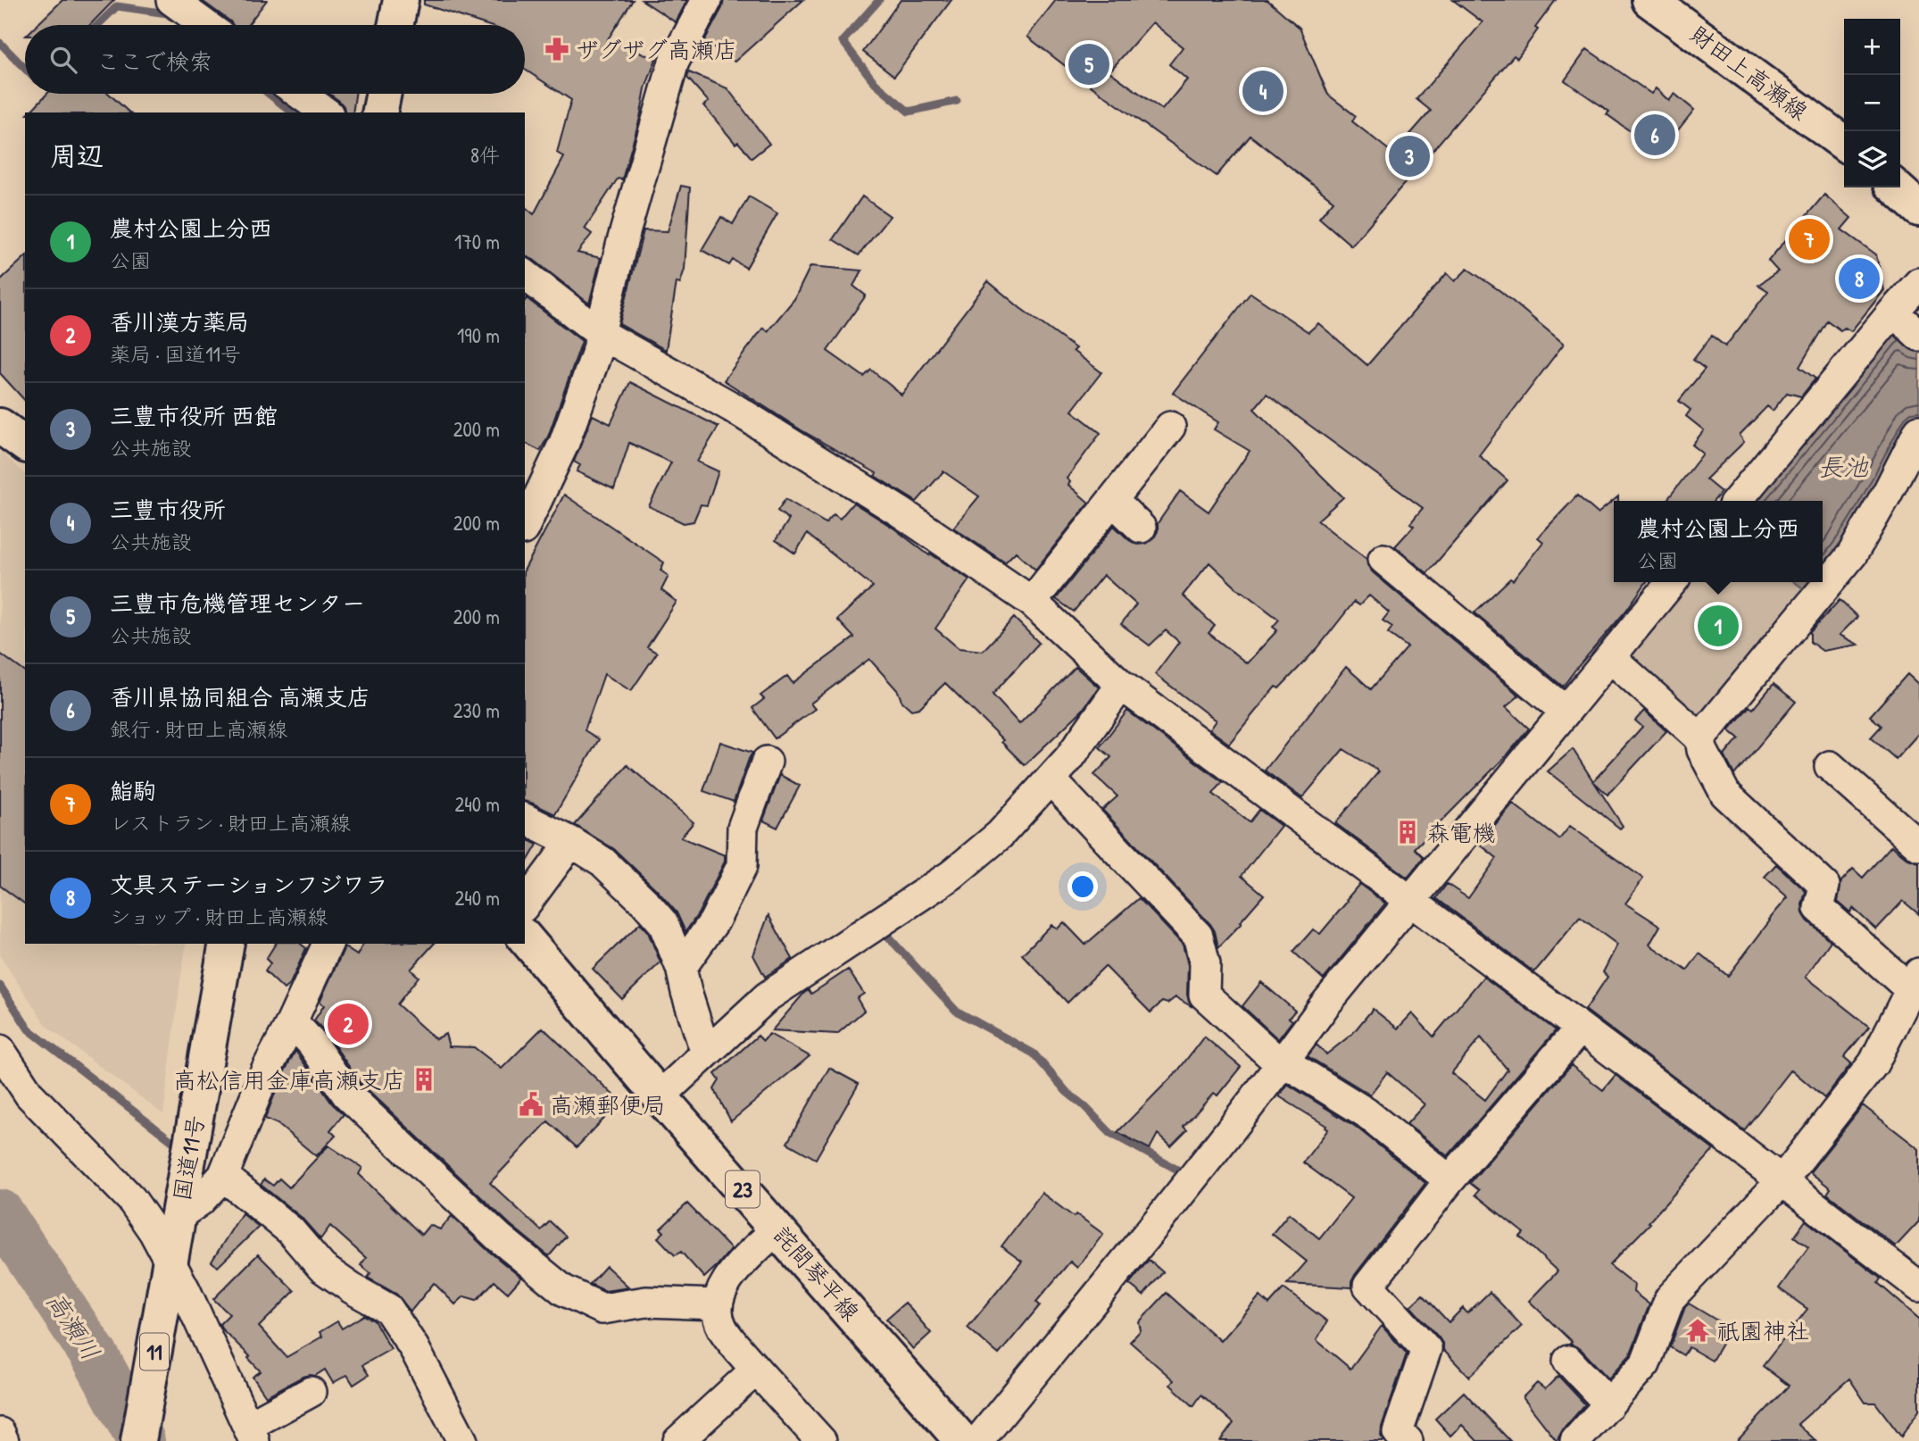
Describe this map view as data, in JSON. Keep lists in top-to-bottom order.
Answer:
{
  "streets": {
    "main road": [
      "財田上高瀬線",
      "国道11号",
      "23",
      "詫間琴平線",
      "11"
    ]
  },
  "crossings": [
    ["国道11号", "11"]
  ],
  "water": ["長池", "高瀬川"],
  "places": {
    "pharmacy": ["ザグザグ高瀬店"],
    "building": ["森電機", "高松信用金庫高瀬支店"],
    "public building": ["高瀬郵便局"],
    "temple": ["祇園神社"]
  },
  "page": {
    "map_buttons": ["+", "−"],
    "search": "ここで検索",
    "pins": [
      "5",
      "4",
      "6",
      "3",
      "7",
      "8",
      "1",
      "2"
    ],
    "heading": ["周辺", "8件"],
    "list": [
      {
        "mark": "1",
        "name": "農村公園上分西",
        "note": "公園",
        "value": "170 m"
      },
      {
        "mark": "2",
        "name": "香川漢方薬局",
        "note": "薬局 · 国道11号",
        "value": "190 m"
      },
      {
        "mark": "3",
        "name": "三豊市役所 西館",
        "note": "公共施設",
        "value": "200 m"
      },
      {
        "mark": "4",
        "name": "三豊市役所",
        "note": "公共施設",
        "value": "200 m"
      },
      {
        "mark": "5",
        "name": "三豊市危機管理センター",
        "note": "公共施設",
        "value": "200 m"
      },
      {
        "mark": "6",
        "name": "香川県協同組合 高瀬支店",
        "note": "銀行 · 財田上高瀬線",
        "value": "230 m"
      },
      {
        "mark": "7",
        "name": "鮨駒",
        "note": "レストラン · 財田上高瀬線",
        "value": "240 m"
      },
      {
        "mark": "8",
        "name": "文具ステーションフジワラ",
        "note": "ショップ · 財田上高瀬線",
        "value": "240 m"
      }
    ],
    "popup": ["農村公園上分西", "公園"]
  }
}
